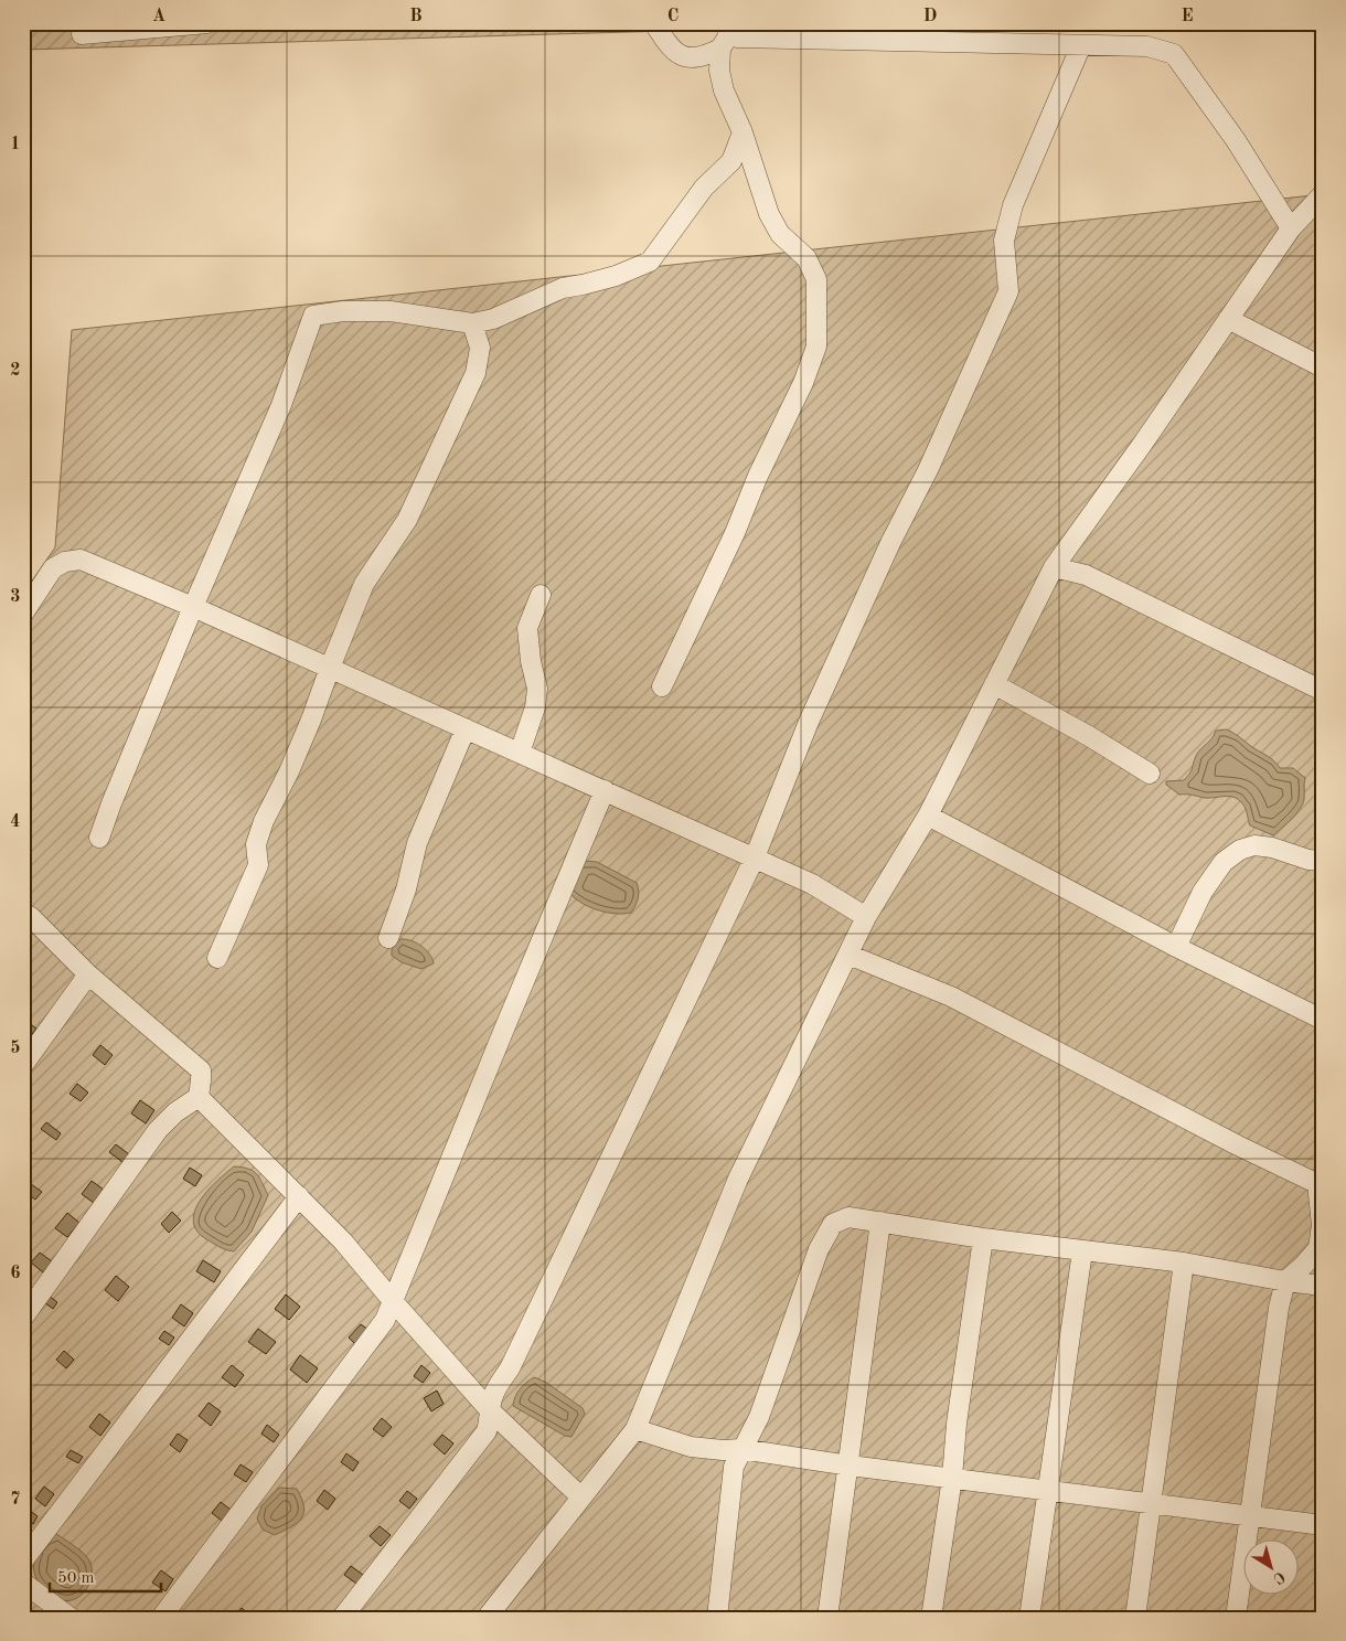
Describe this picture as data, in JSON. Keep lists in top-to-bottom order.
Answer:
{
  "scale_bar": "50 m",
  "north": "bottom right",
  "grid": {
    "columns": [
      "A",
      "B",
      "C",
      "D",
      "E"
    ],
    "rows": [
      "1",
      "2",
      "3",
      "4",
      "5",
      "6",
      "7"
    ]
  }
}
